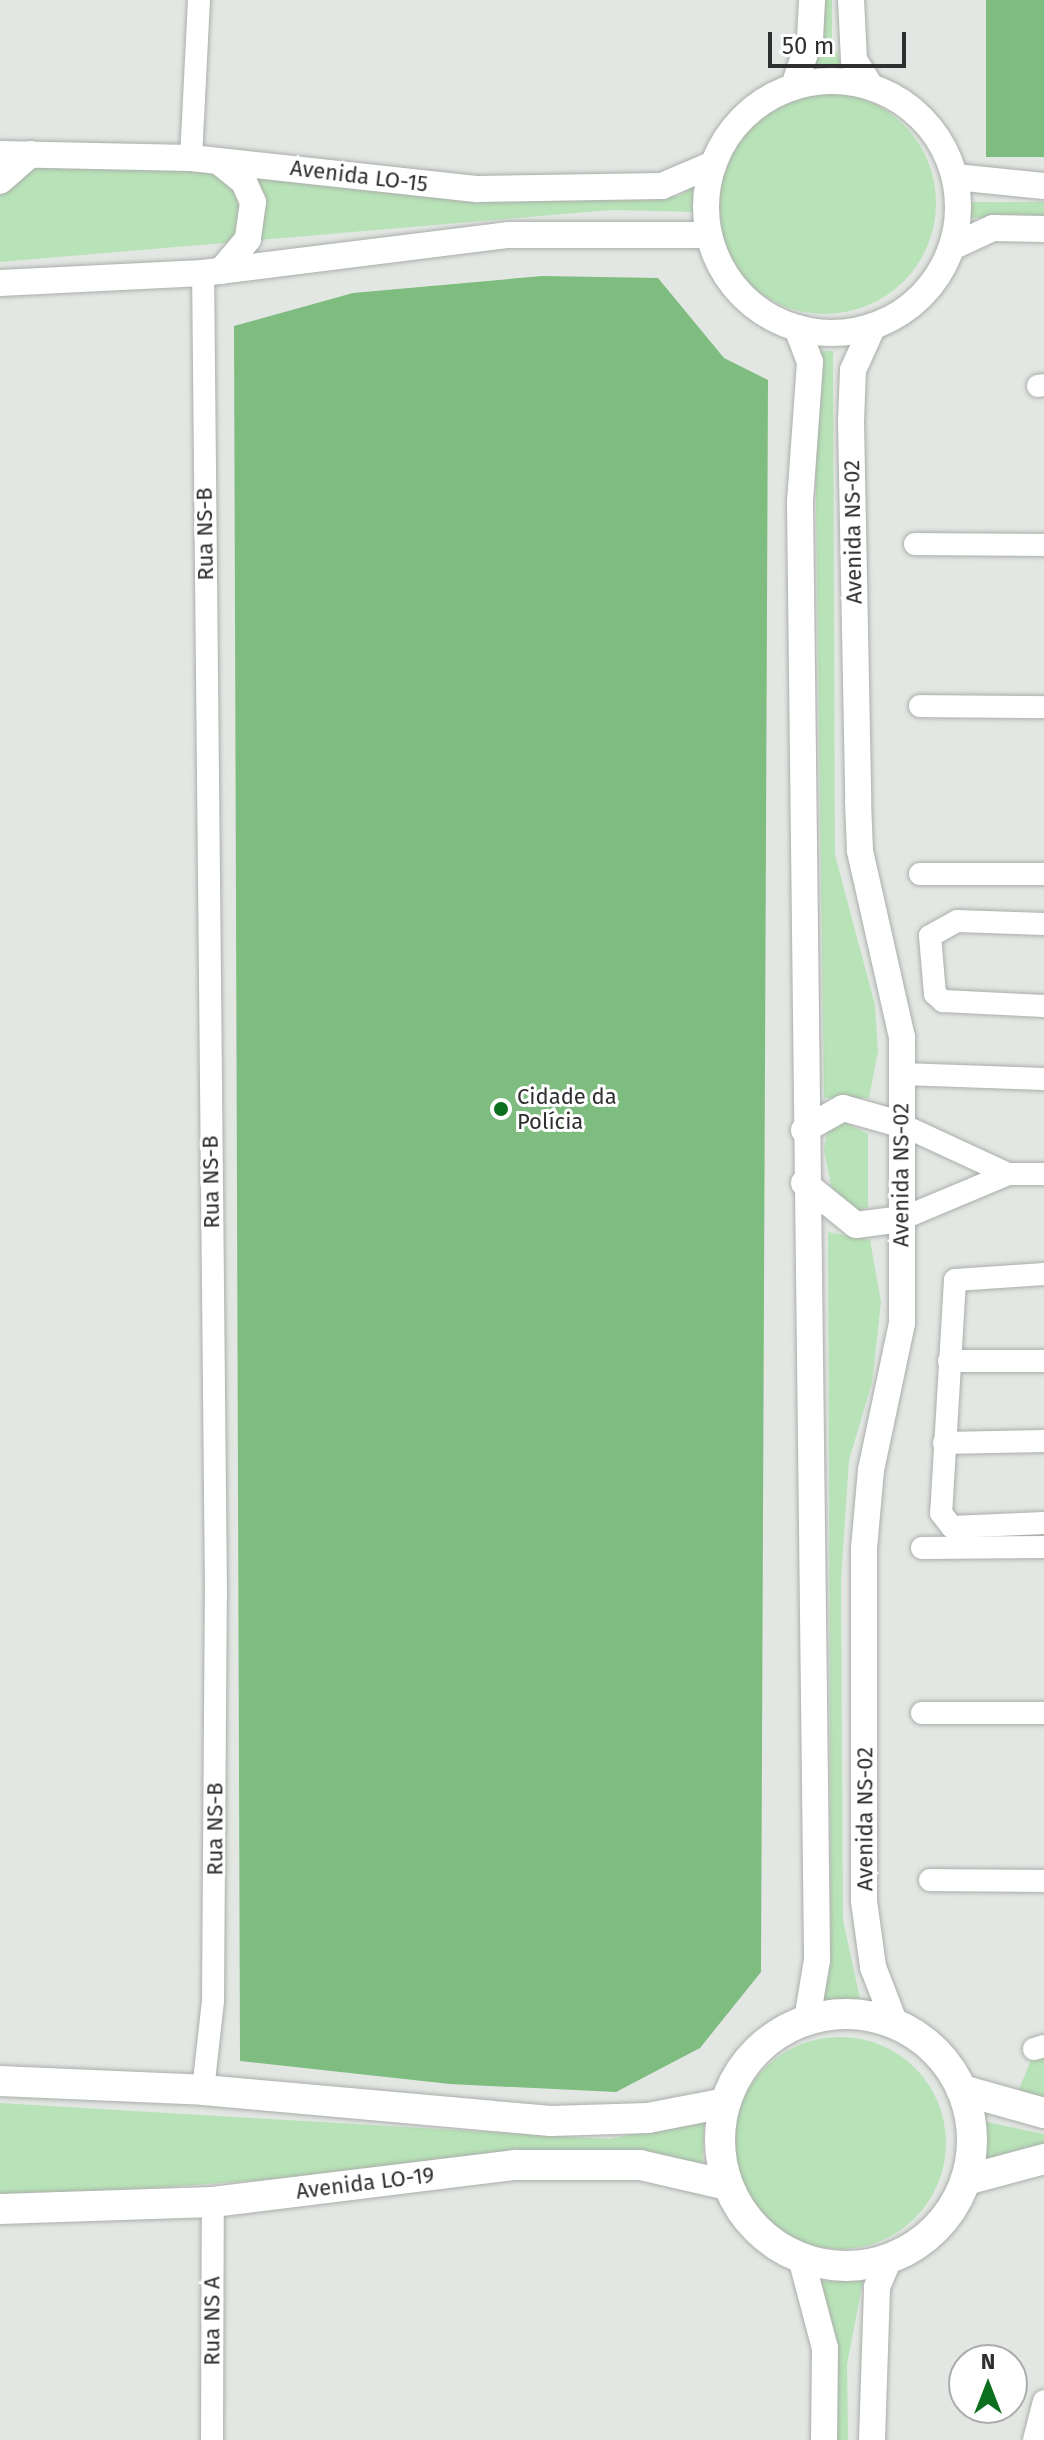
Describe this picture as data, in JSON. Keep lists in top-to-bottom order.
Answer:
{
  "streets": {
    "main road": ["Avenida LO-19"],
    "street": [
      "Avenida LO-15",
      "Avenida NS-02",
      "Rua NS-B",
      "Rua NS A"
    ]
  },
  "crossings": [
    ["Avenida LO-15", "Avenida NS-02"],
    ["Avenida NS-02", "Avenida LO-19"],
    ["Avenida LO-19", "Rua NS A"]
  ],
  "places": ["Cidade da Polícia"],
  "scale_bar": "50 m",
  "north": "top"
}
